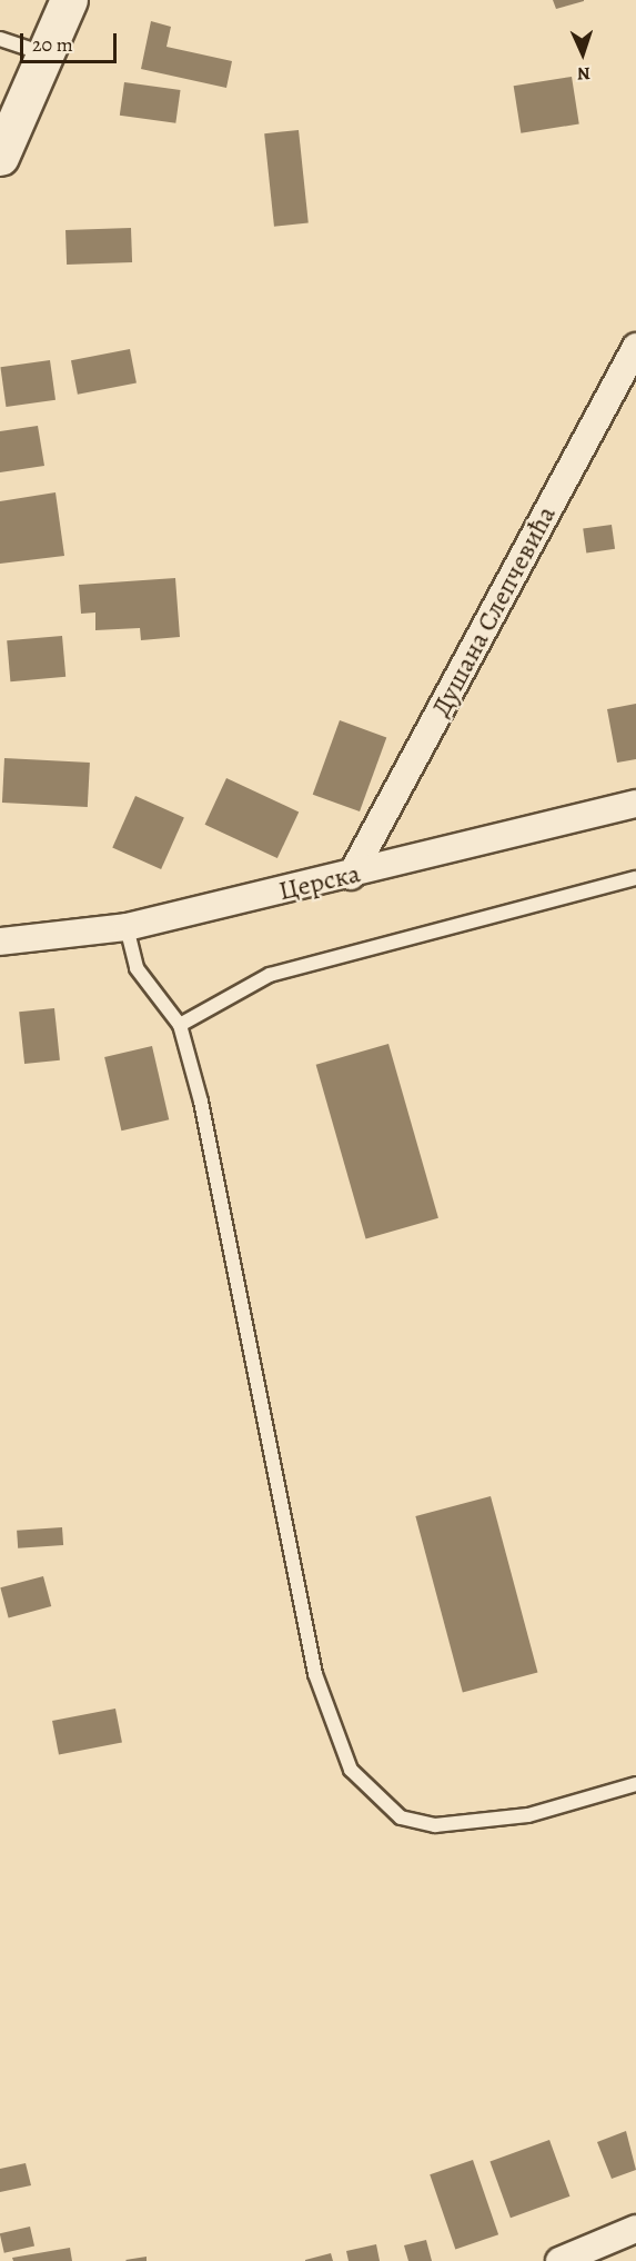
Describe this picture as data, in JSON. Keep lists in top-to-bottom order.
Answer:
{
  "streets": {
    "street": ["Душана Слепчевића", "Церска"]
  },
  "crossings": [
    ["Душана Слепчевића", "Церска"]
  ],
  "scale_bar": "20 m",
  "north": "bottom"
}
